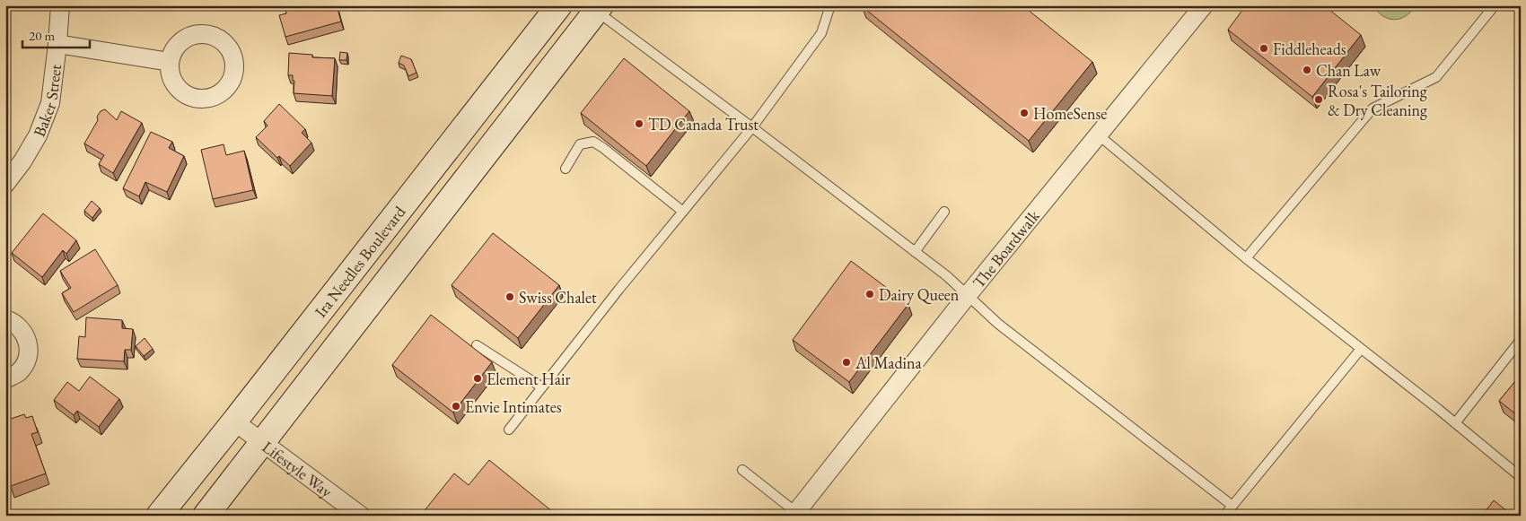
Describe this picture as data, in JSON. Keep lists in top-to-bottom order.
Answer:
{
  "streets": {
    "main road": ["Ira Needles Boulevard"],
    "street": ["Baker Street", "The Boardwalk", "Lifestyle Way"]
  },
  "crossings": [
    ["Ira Needles Boulevard", "Lifestyle Way"]
  ],
  "places": [
    "Fiddleheads",
    "Chan Law",
    "Rosa's Tailoring & Dry Cleaning",
    "HomeSense",
    "TD Canada Trust",
    "Dairy Queen",
    "Swiss Chalet",
    "Al Madina",
    "Element Hair",
    "Envie Intimates"
  ],
  "scale_bar": "20 m"
}
